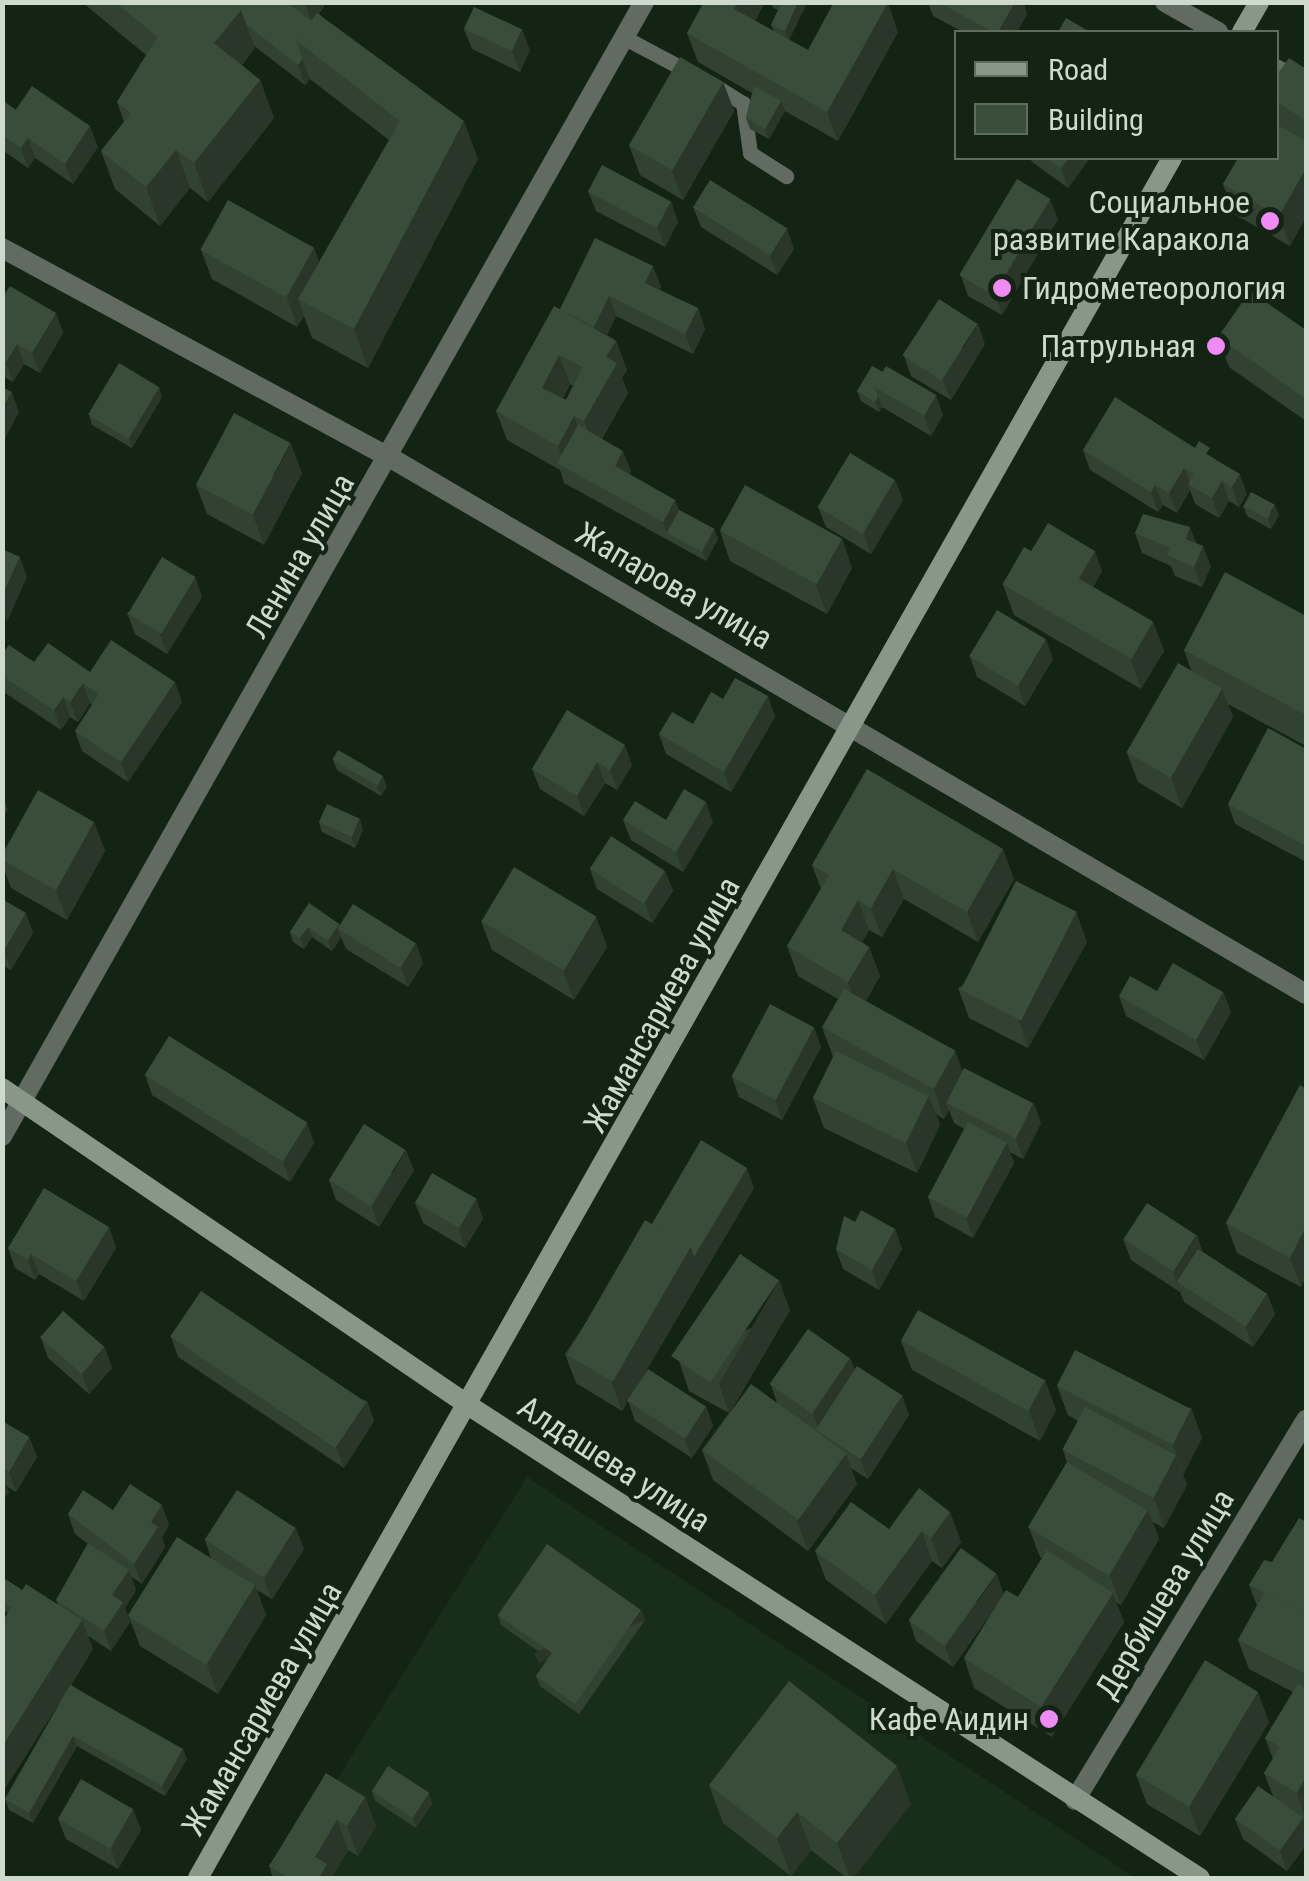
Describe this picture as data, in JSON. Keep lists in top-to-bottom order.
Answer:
{
  "streets": {
    "main road": ["Жамансариева улица", "Алдашева улица"],
    "street": ["Ленина улица", "Жапарова улица", "Дербишева улица"]
  },
  "crossings": [
    ["Ленина улица", "Жапарова улица"],
    ["Ленина улица", "Алдашева улица"],
    ["Жапарова улица", "Жамансариева улица"],
    ["Жамансариева улица", "Алдашева улица"],
    ["Алдашева улица", "Дербишева улица"]
  ],
  "places": [
    "Социальное развитие Каракола",
    "Гидрометеорология",
    "Патрульная",
    "Кафе Аидин"
  ],
  "legend": ["Road", "Building"]
}
